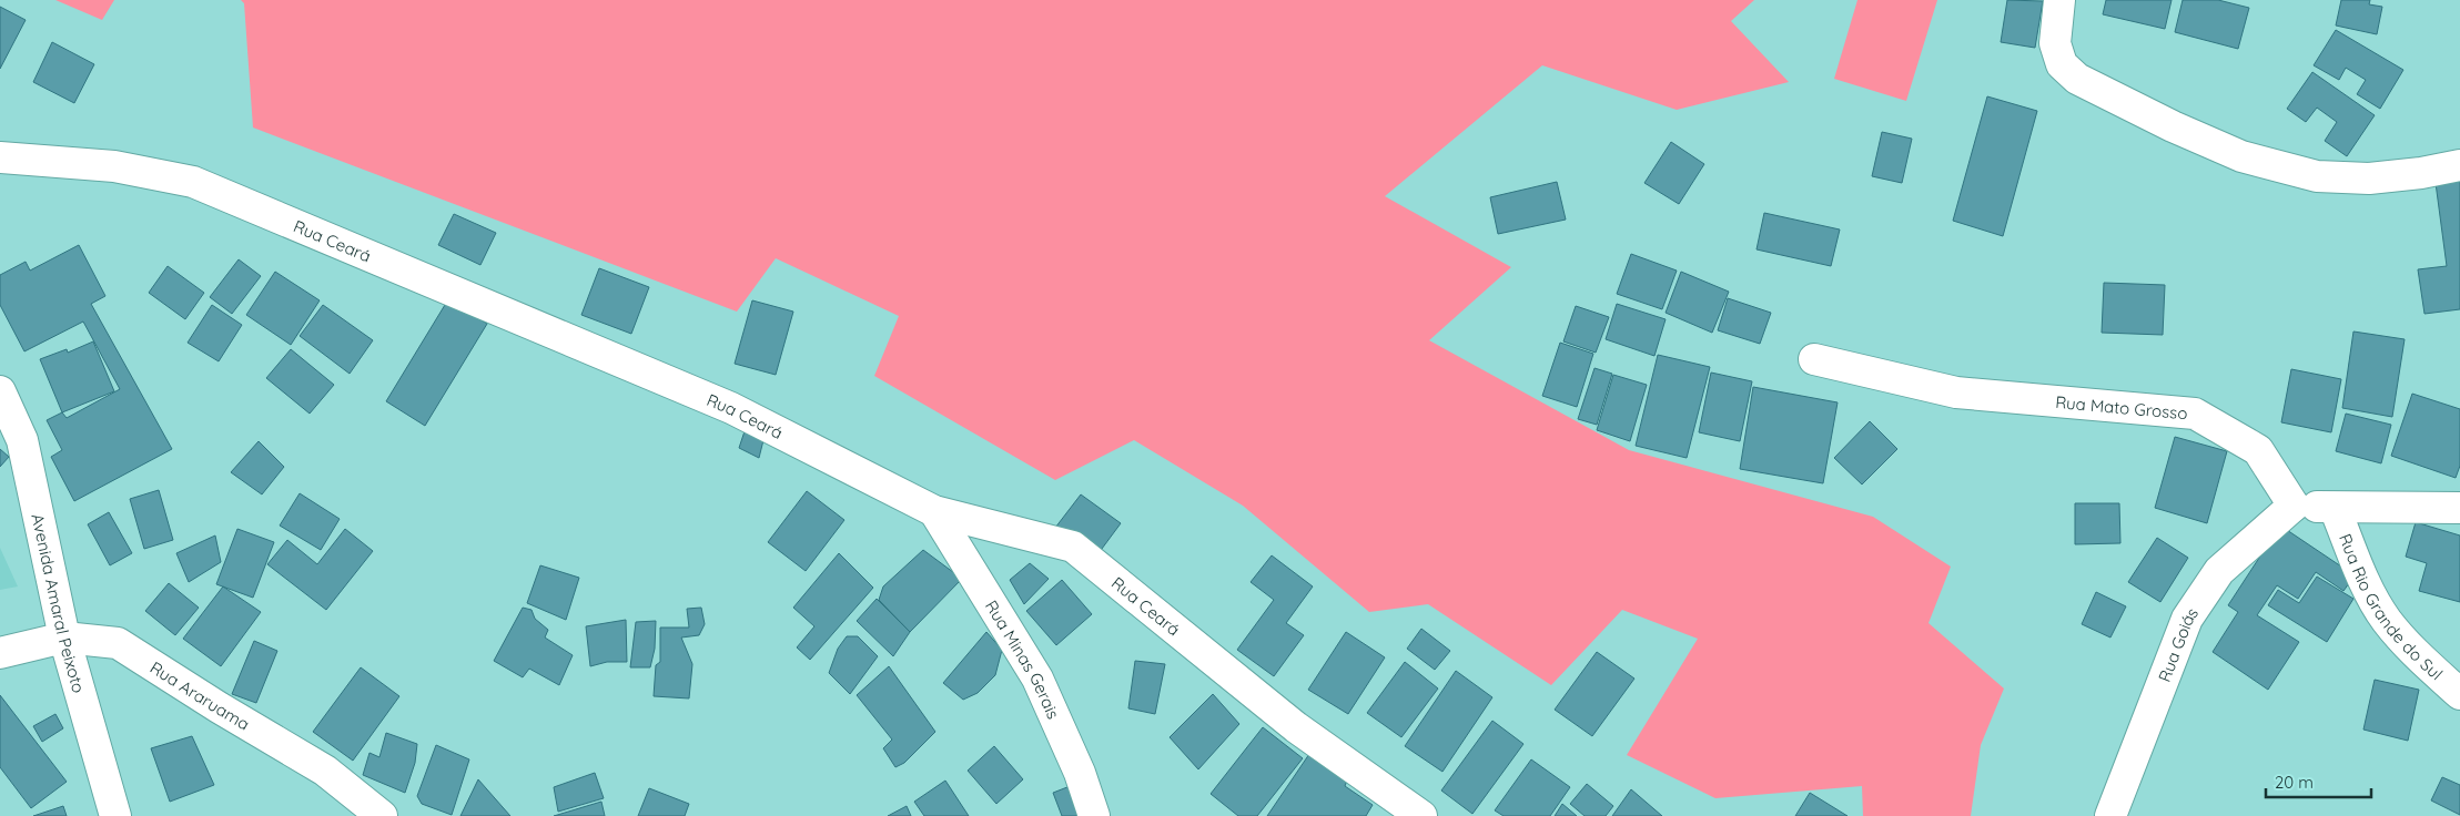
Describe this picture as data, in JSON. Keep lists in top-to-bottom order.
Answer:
{
  "streets": {
    "street": [
      "Rua Ceará",
      "Rua Mato Grosso",
      "Avenida Amaral Peixoto",
      "Rua Rio Grande do Sul",
      "Rua Goiás",
      "Rua Minas Gerais",
      "Rua Araruama"
    ]
  },
  "crossings": [
    ["Rua Ceará", "Rua Minas Gerais"],
    ["Rua Mato Grosso", "Rua Goiás"],
    ["Avenida Amaral Peixoto", "Rua Araruama"]
  ],
  "scale_bar": "20 m"
}
